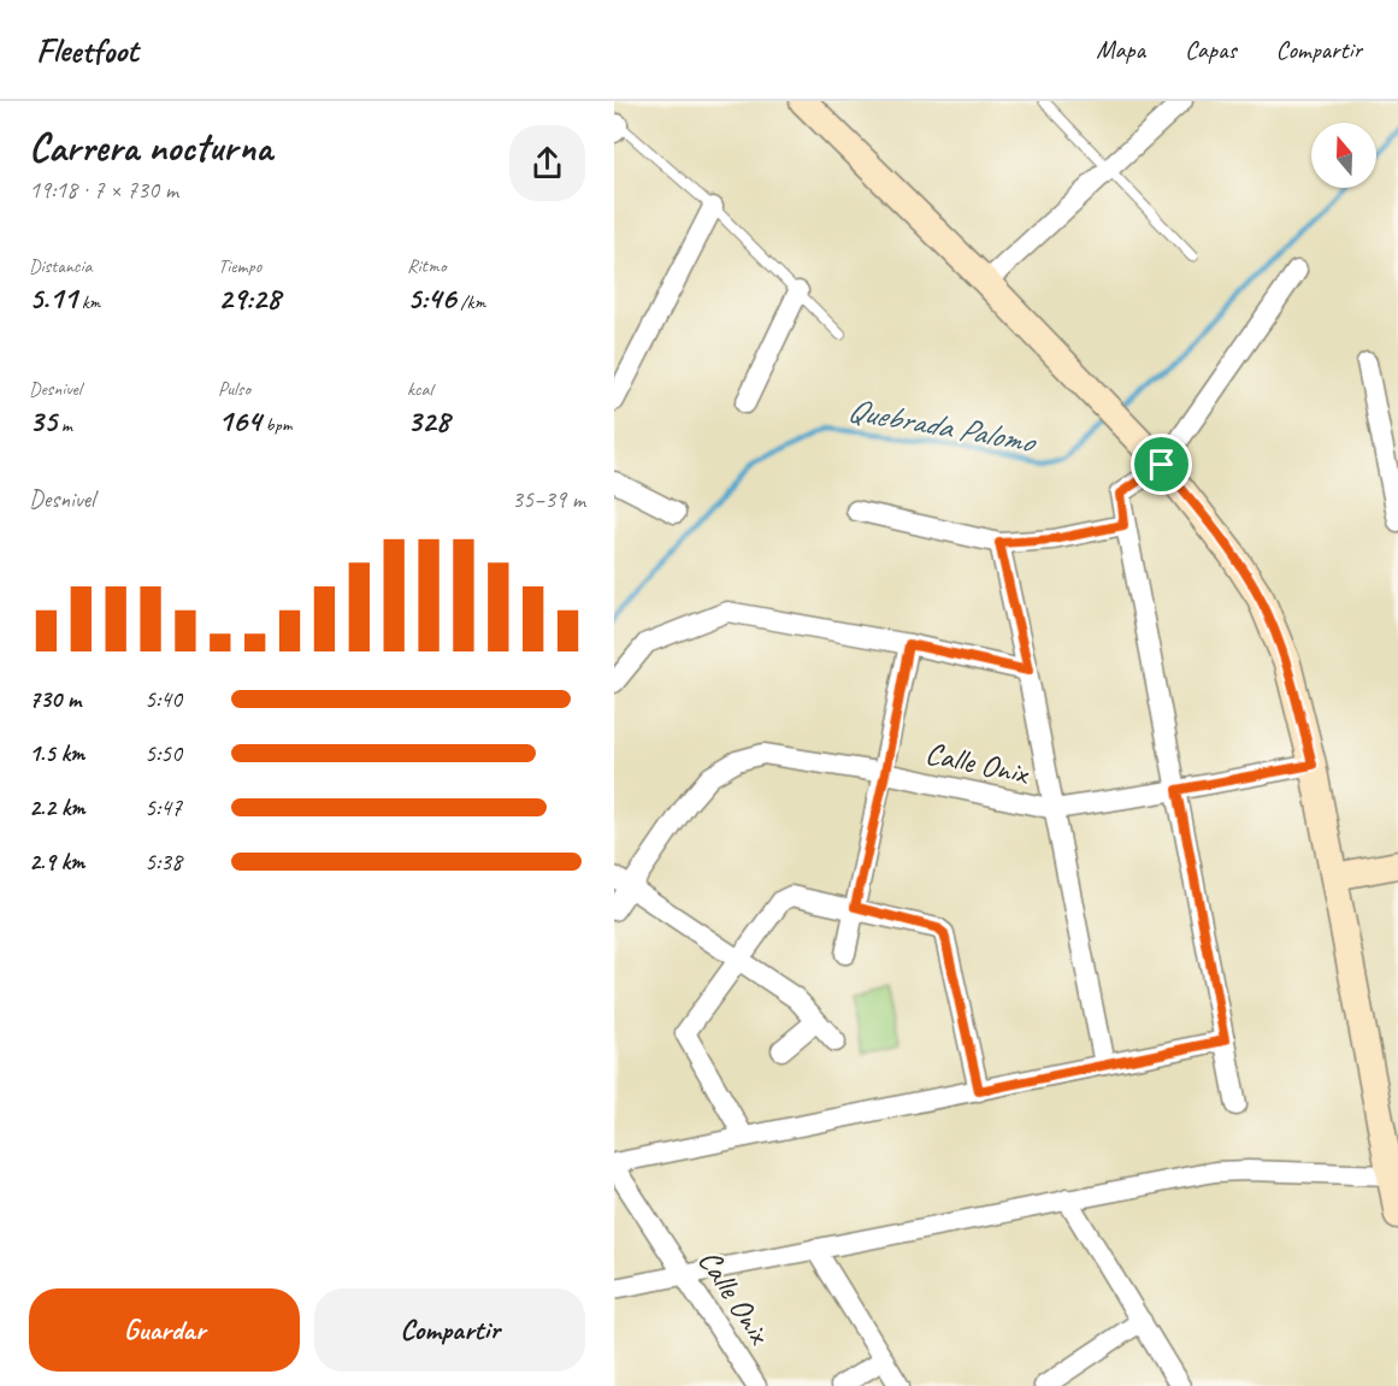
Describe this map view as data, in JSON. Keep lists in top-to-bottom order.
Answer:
{
  "streets": {
    "street": ["Calle Onix"]
  },
  "water": ["Quebrada Palomo"],
  "north": "top",
  "page": {
    "header": "Fleetfoot",
    "nav": ["Mapa", "Capas", "Compartir"],
    "heading": ["Carrera nocturna", "19:18 · 7 × 730 m"],
    "stats": [
      ["Distancia", "5.11 km"],
      ["Tiempo", "29:28"],
      ["Ritmo", "5:46 /km"],
      ["Desnivel", "35 m"],
      ["Pulso", "164 bpm"],
      ["kcal", "328"]
    ],
    "chart": ["Desnivel", "35–39 m"],
    "list": [
      {
        "name": "730 m",
        "note": "5:40"
      },
      {
        "name": "1.5 km",
        "note": "5:50"
      },
      {
        "name": "2.2 km",
        "note": "5:47"
      },
      {
        "name": "2.9 km",
        "note": "5:38"
      }
    ],
    "buttons": ["Guardar", "Compartir"]
  }
}
